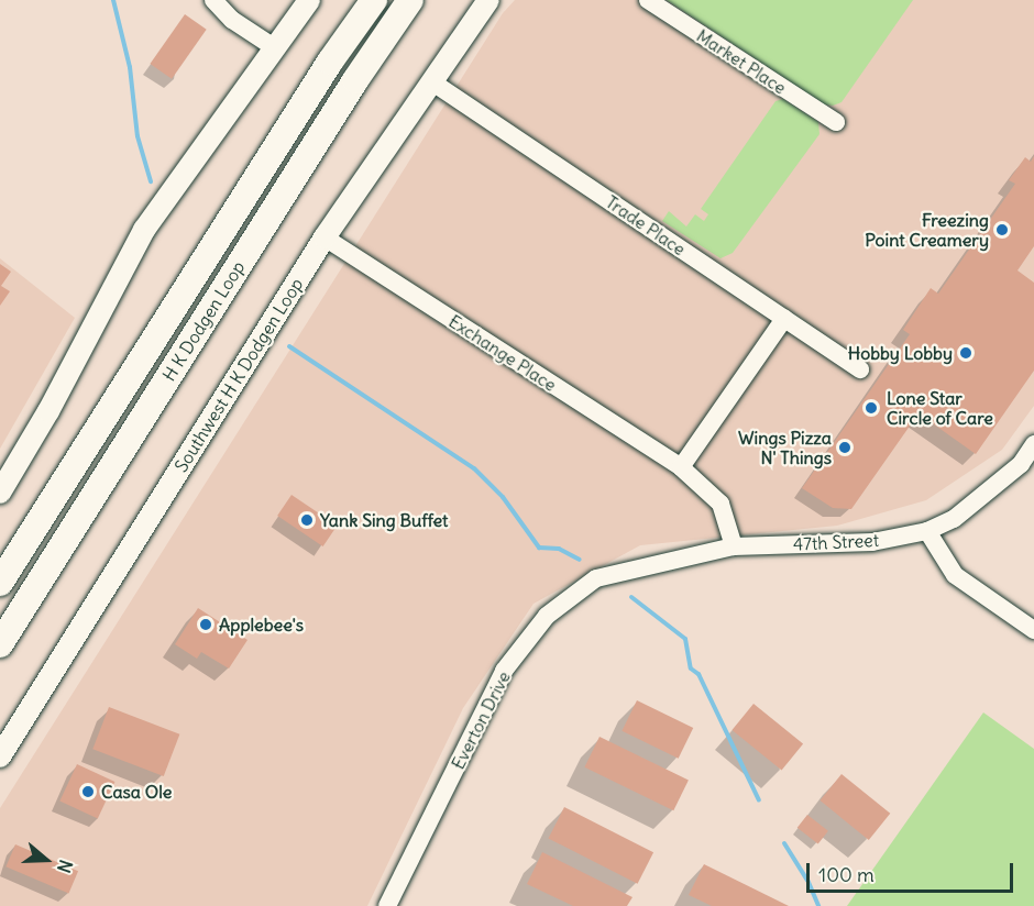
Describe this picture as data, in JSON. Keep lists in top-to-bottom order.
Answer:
{
  "streets": {
    "highway": ["H K Dodgen Loop"],
    "main road": ["Southwest H K Dodgen Loop"],
    "street": [
      "Market Place",
      "Trade Place",
      "Exchange Place",
      "47th Street",
      "Everton Drive"
    ]
  },
  "crossings": [
    ["Trade Place", "Southwest H K Dodgen Loop"],
    ["Exchange Place", "Southwest H K Dodgen Loop"],
    ["47th Street", "Everton Drive"]
  ],
  "places": [
    "Freezing Point Creamery",
    "Hobby Lobby",
    "Lone Star Circle of Care",
    "Wings Pizza N' Things",
    "Yank Sing Buffet",
    "Applebee's",
    "Casa Ole"
  ],
  "scale_bar": "100 m",
  "north": "right"
}
